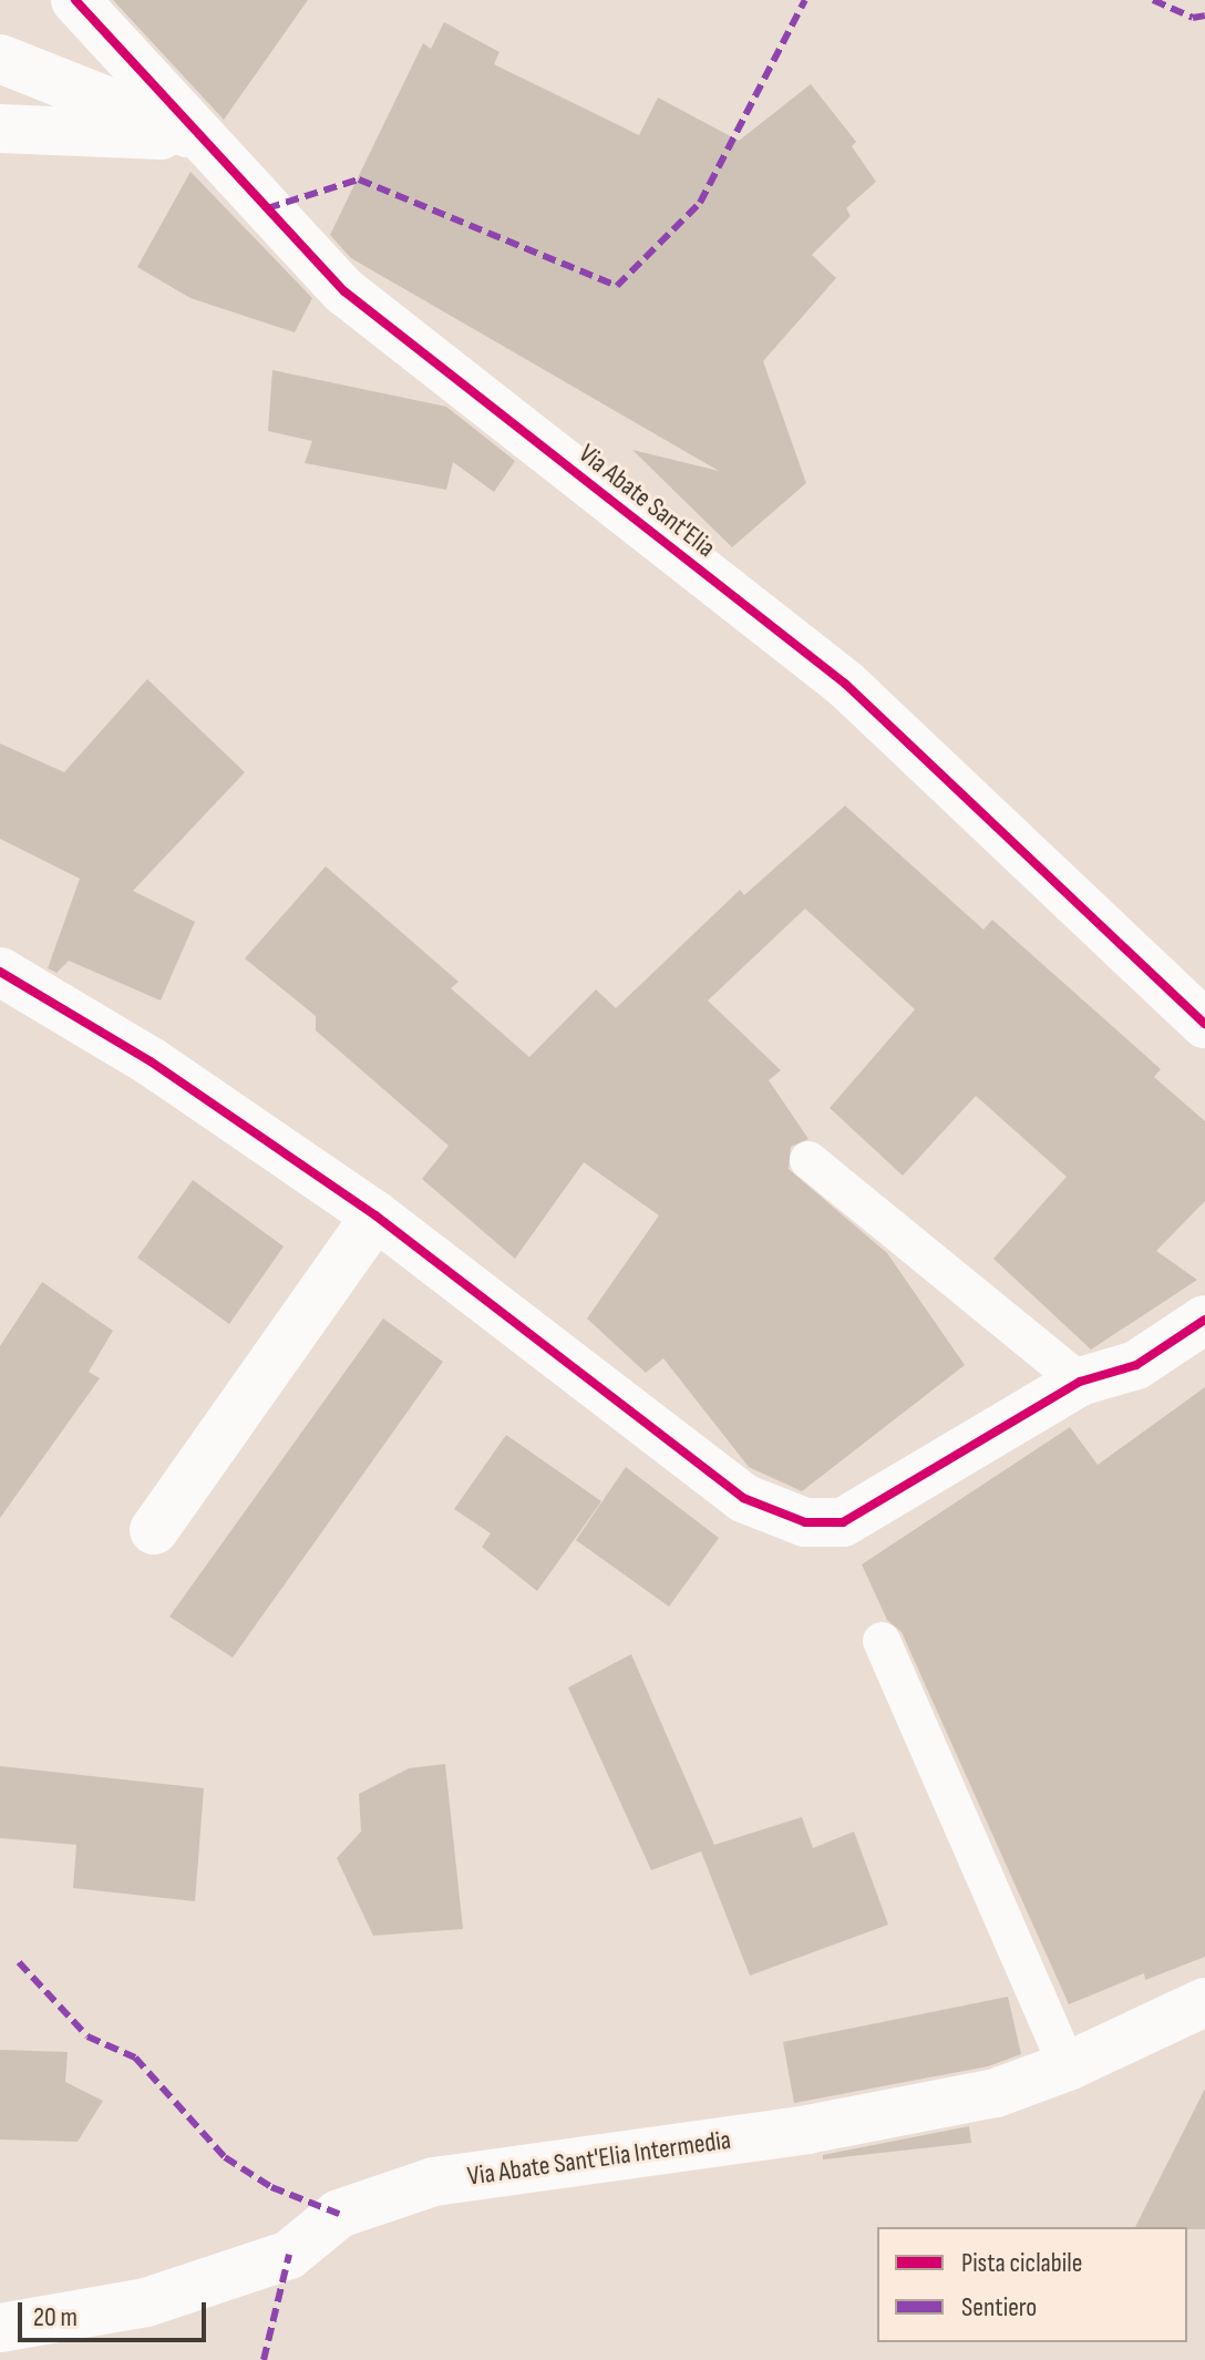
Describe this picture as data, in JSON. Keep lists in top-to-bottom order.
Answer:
{
  "streets": {
    "street": ["Via Abate Sant'Elia", "Via Abate Sant'Elia Intermedia"]
  },
  "legend": ["Pista ciclabile", "Sentiero"],
  "scale_bar": "20 m"
}
